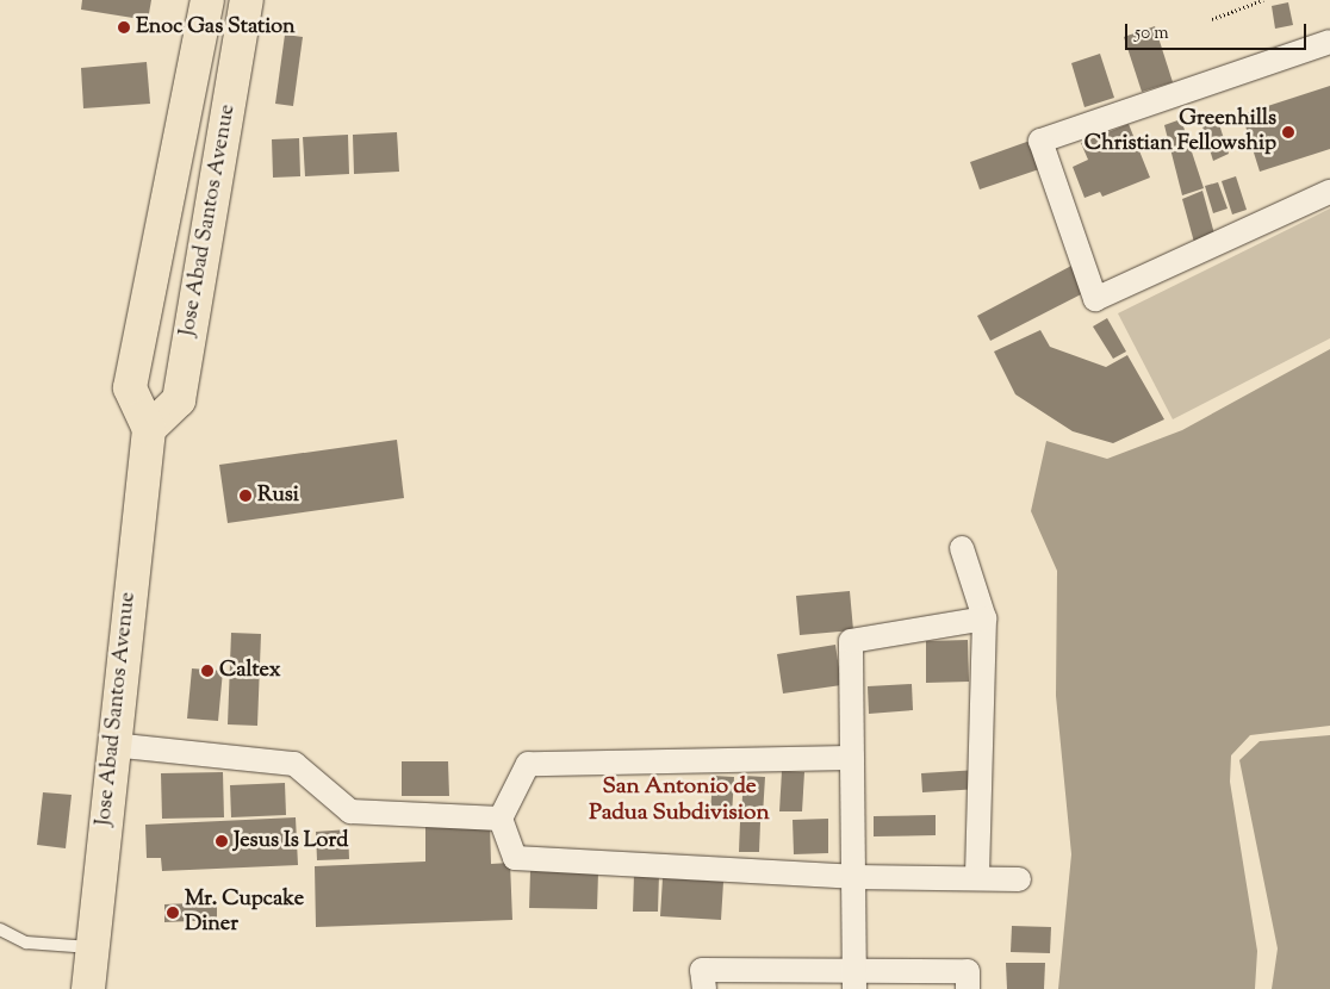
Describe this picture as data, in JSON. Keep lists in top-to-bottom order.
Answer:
{
  "streets": {
    "highway": ["Jose Abad Santos Avenue"]
  },
  "districts": ["San Antonio de Padua Subdivision"],
  "places": [
    "Enoc Gas Station",
    "Greenhills Christian Fellowship",
    "Rusi",
    "Caltex",
    "Jesus Is Lord",
    "Mr. Cupcake Diner"
  ],
  "scale_bar": "50 m"
}
